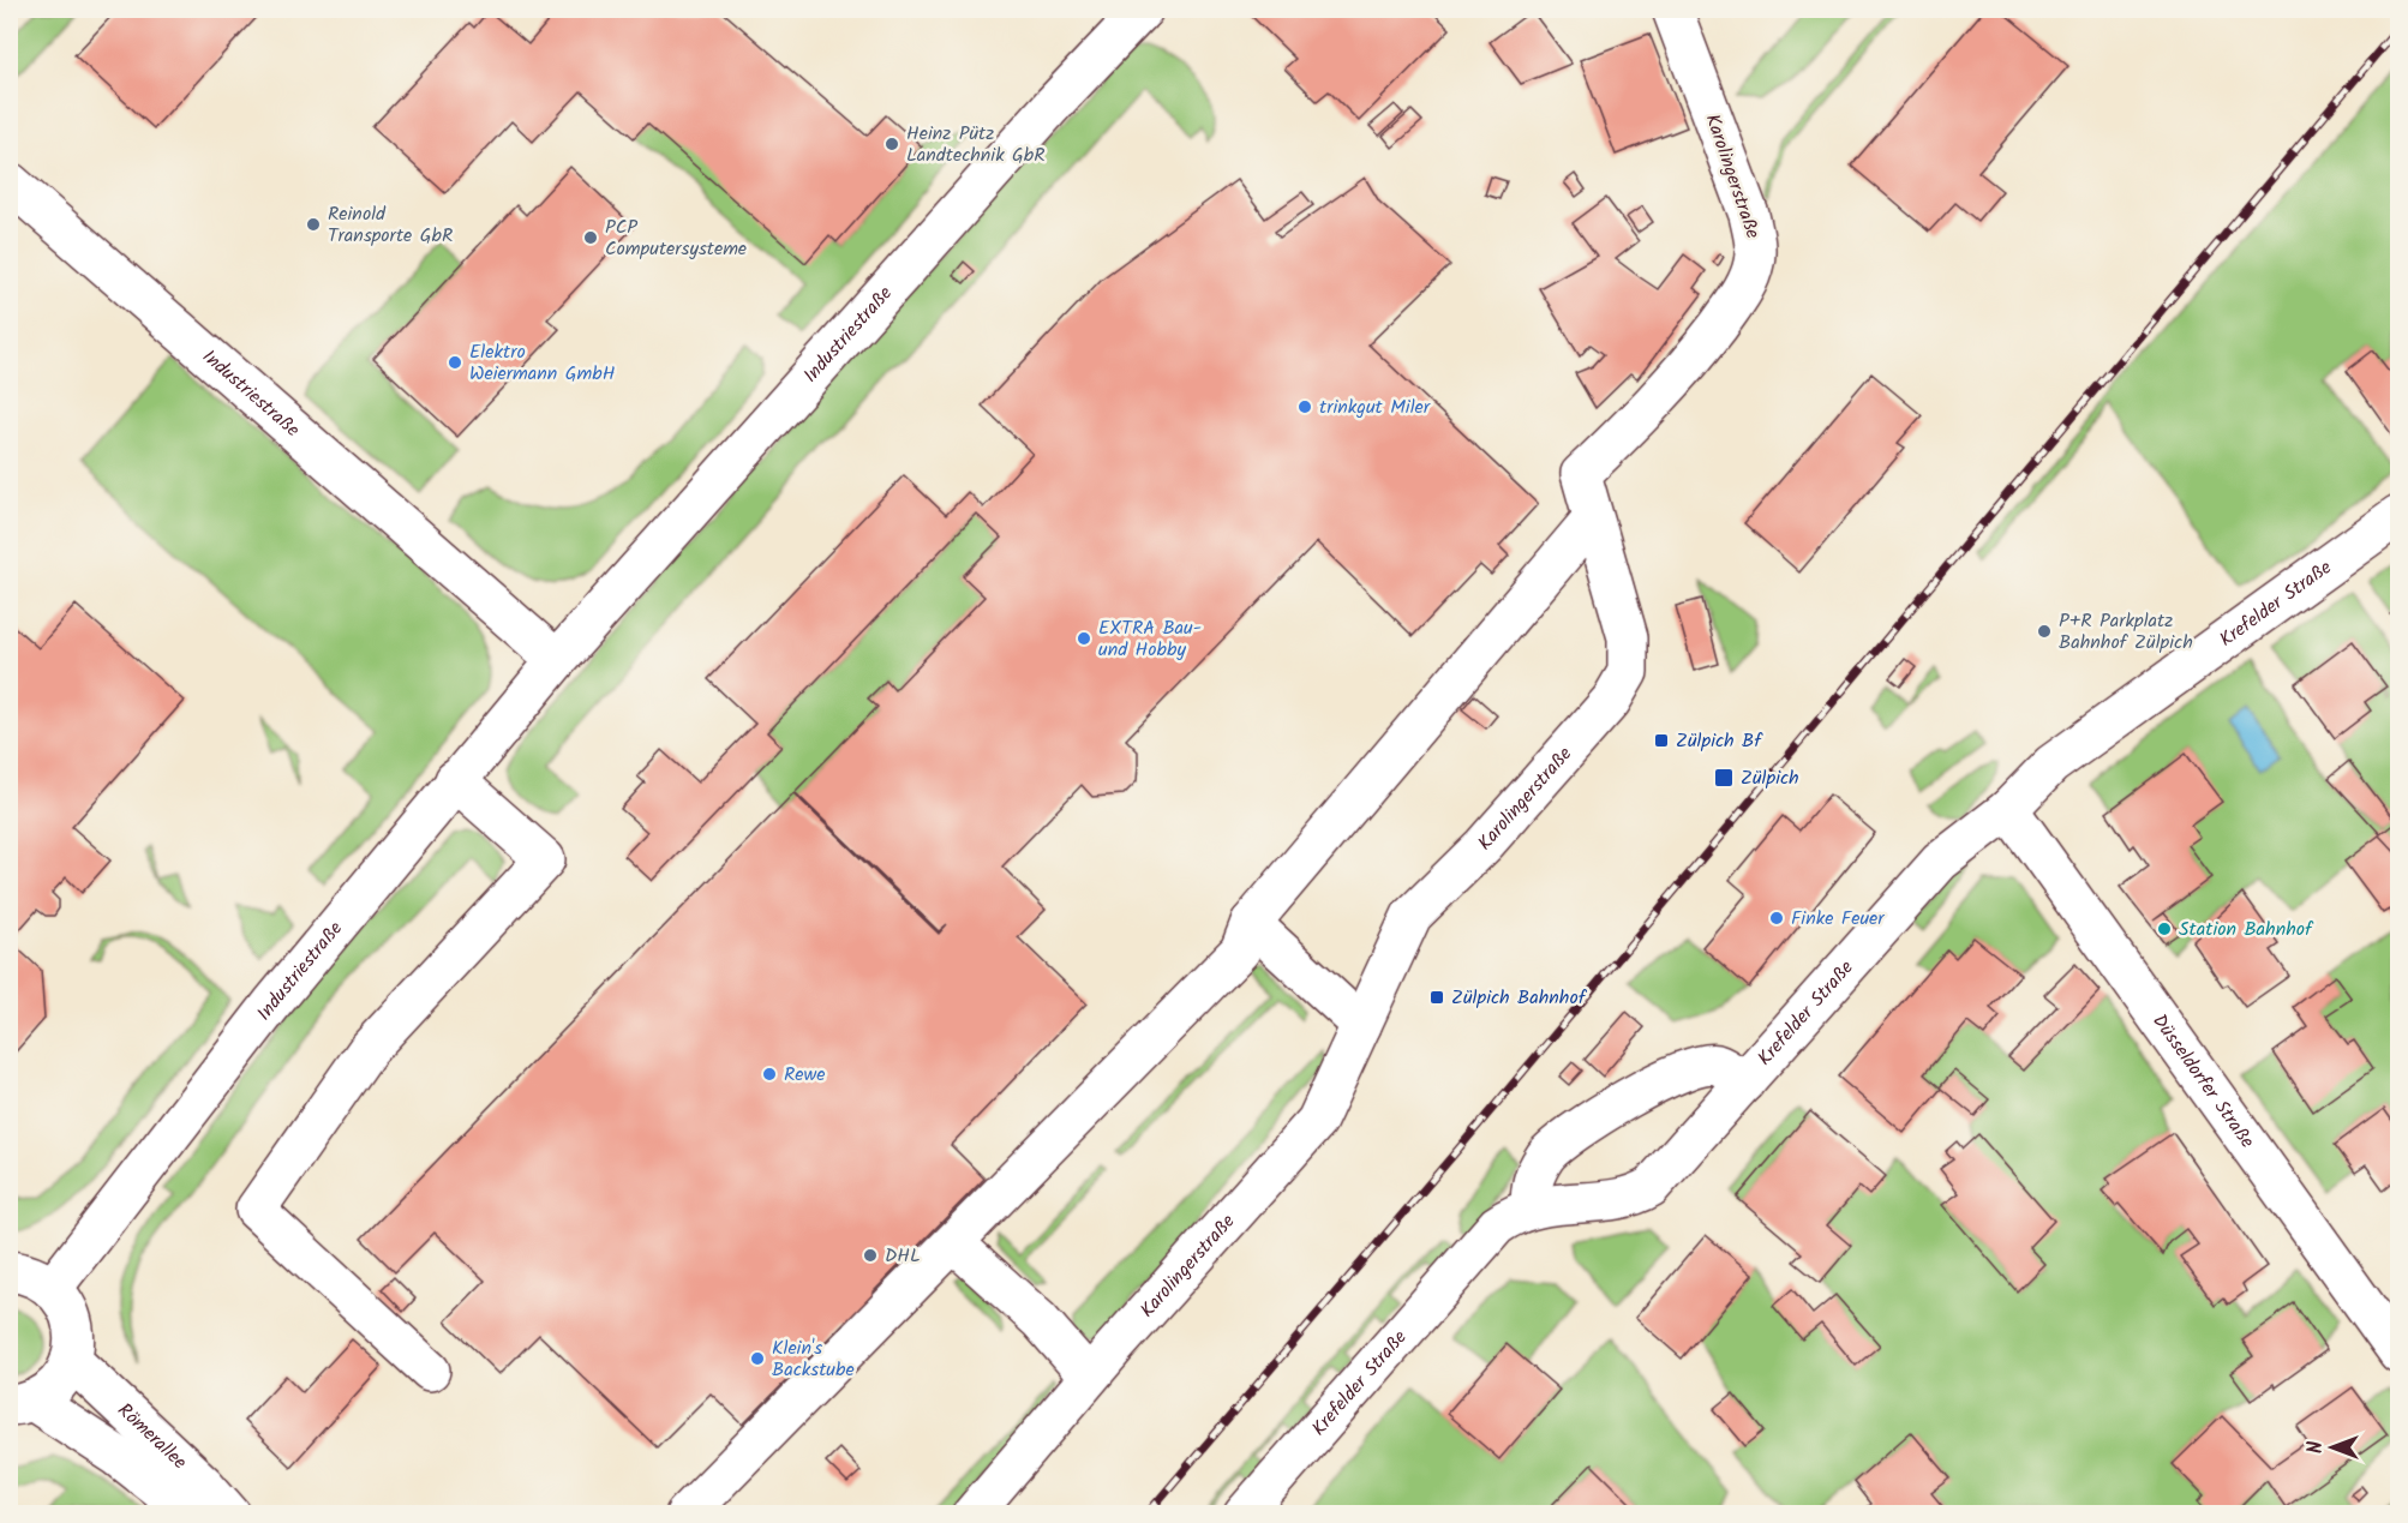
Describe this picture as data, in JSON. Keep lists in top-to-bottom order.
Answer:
{
  "streets": {
    "street": [
      "Karolingerstraße",
      "Industriestraße",
      "Krefelder Straße",
      "Düsseldorfer Straße",
      "Römerallee"
    ]
  },
  "crossings": [
    ["Krefelder Straße", "Düsseldorfer Straße"]
  ],
  "places": {
    "other": [
      "Heinz Pütz Landtechnik GbR",
      "Reinold Transporte GbR",
      "PCP Computersysteme",
      "Elektro Weiermann GmbH",
      "trinkgut Miler",
      "P+R Parkplatz Bahnhof Zülpich",
      "EXTRA Bau- und Hobby",
      "Finke Feuer",
      "Station Bahnhof",
      "Rewe",
      "DHL",
      "Klein's Backstube"
    ],
    "transit": ["Zülpich Bf", "Zülpich", "Zülpich Bahnhof"]
  },
  "north": "left"
}
